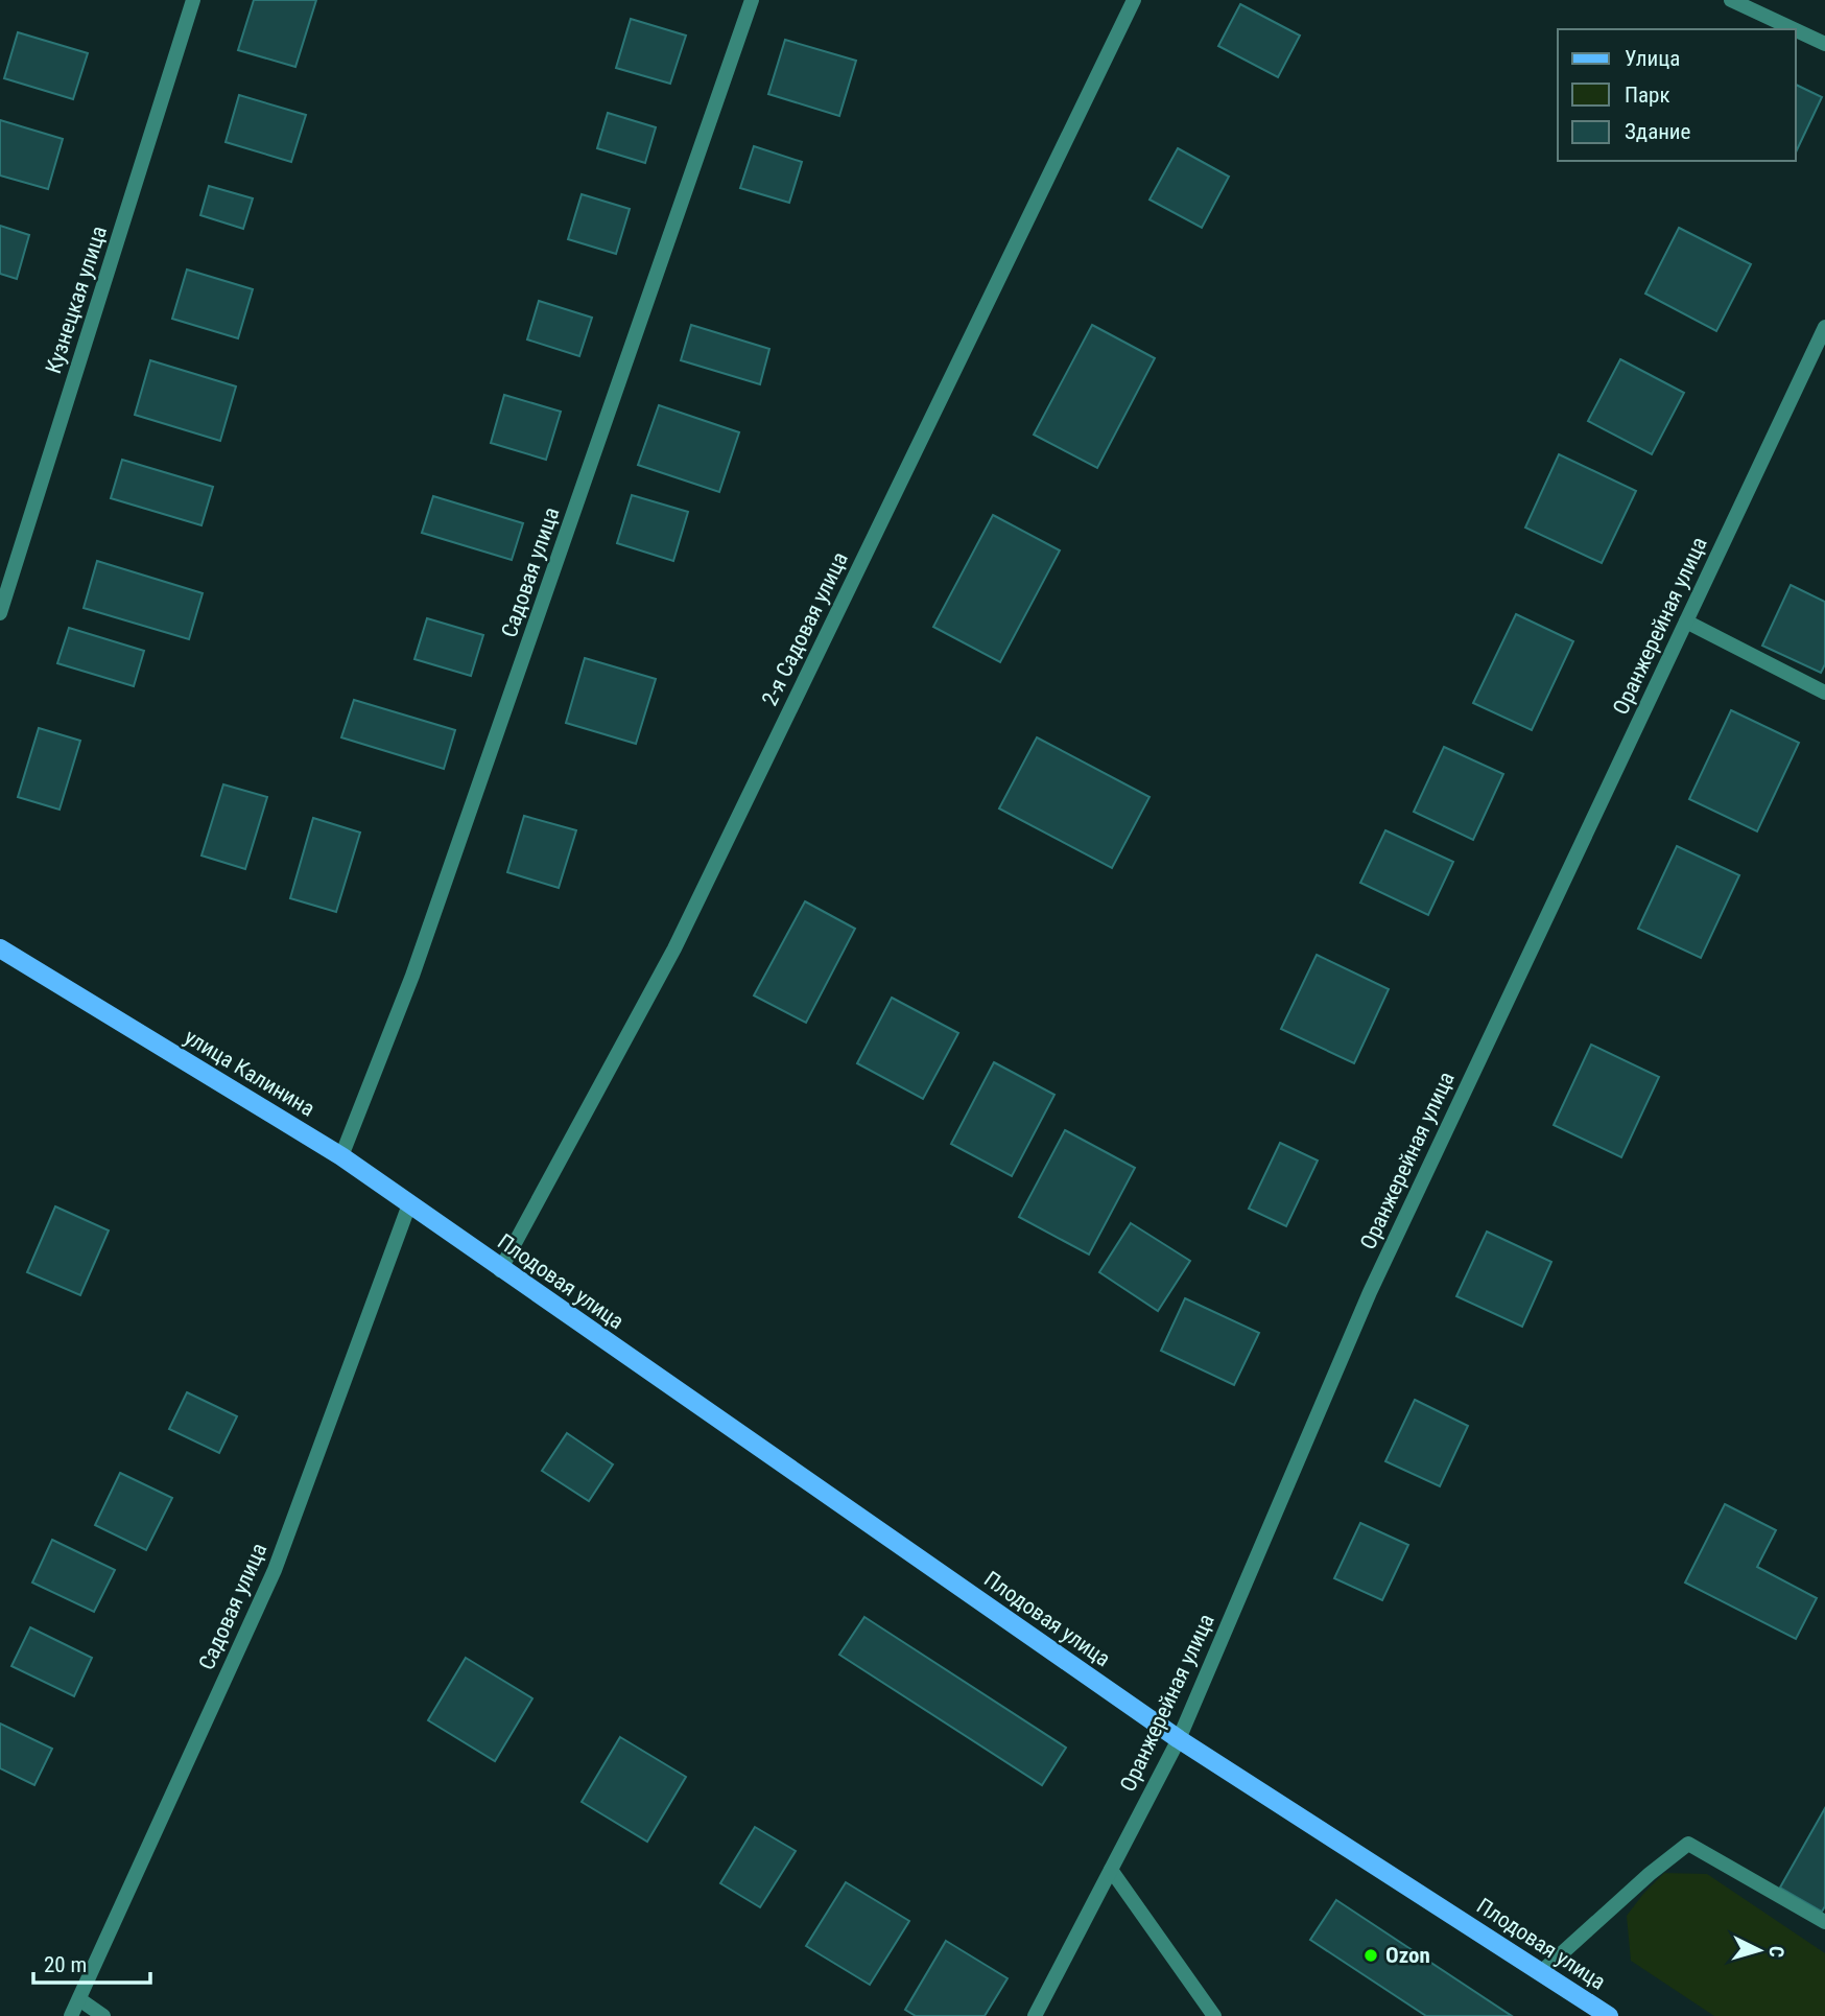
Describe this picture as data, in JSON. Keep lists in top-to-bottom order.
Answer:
{
  "streets": {
    "main road": ["улица Калинина", "Плодовая улица"],
    "street": [
      "Кузнецкая улица",
      "Садовая улица",
      "Оранжерейная улица",
      "2-я Садовая улица"
    ]
  },
  "crossings": [
    ["Садовая улица", "улица Калинина"],
    ["Оранжерейная улица", "Плодовая улица"],
    ["2-я Садовая улица", "Плодовая улица"],
    ["улица Калинина", "Плодовая улица"]
  ],
  "places": ["Ozon"],
  "legend": ["Улица", "Парк", "Здание"],
  "scale_bar": "20 m",
  "north": "right"
}
